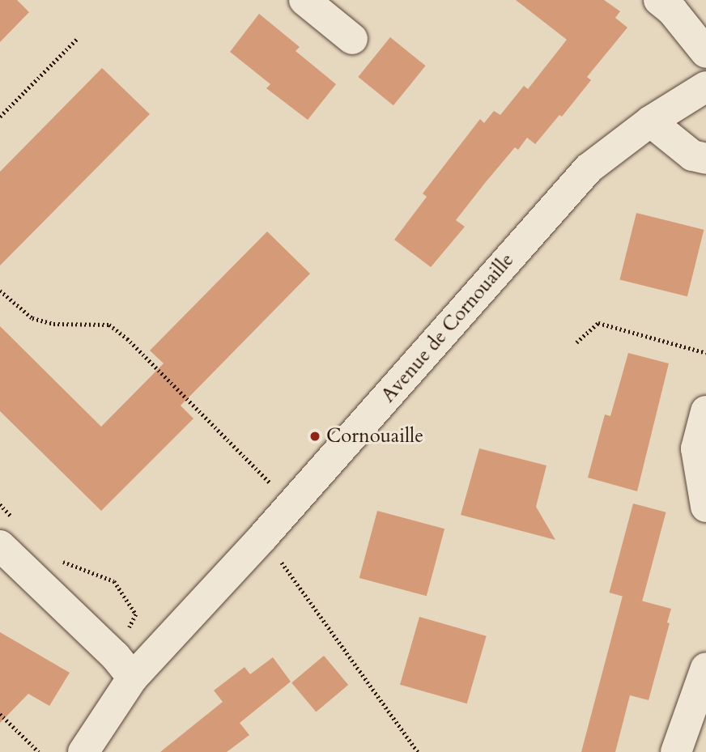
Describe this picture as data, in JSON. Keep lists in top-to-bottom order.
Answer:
{
  "streets": {
    "street": ["Avenue de Cornouaille"]
  },
  "places": ["Cornouaille"]
}
